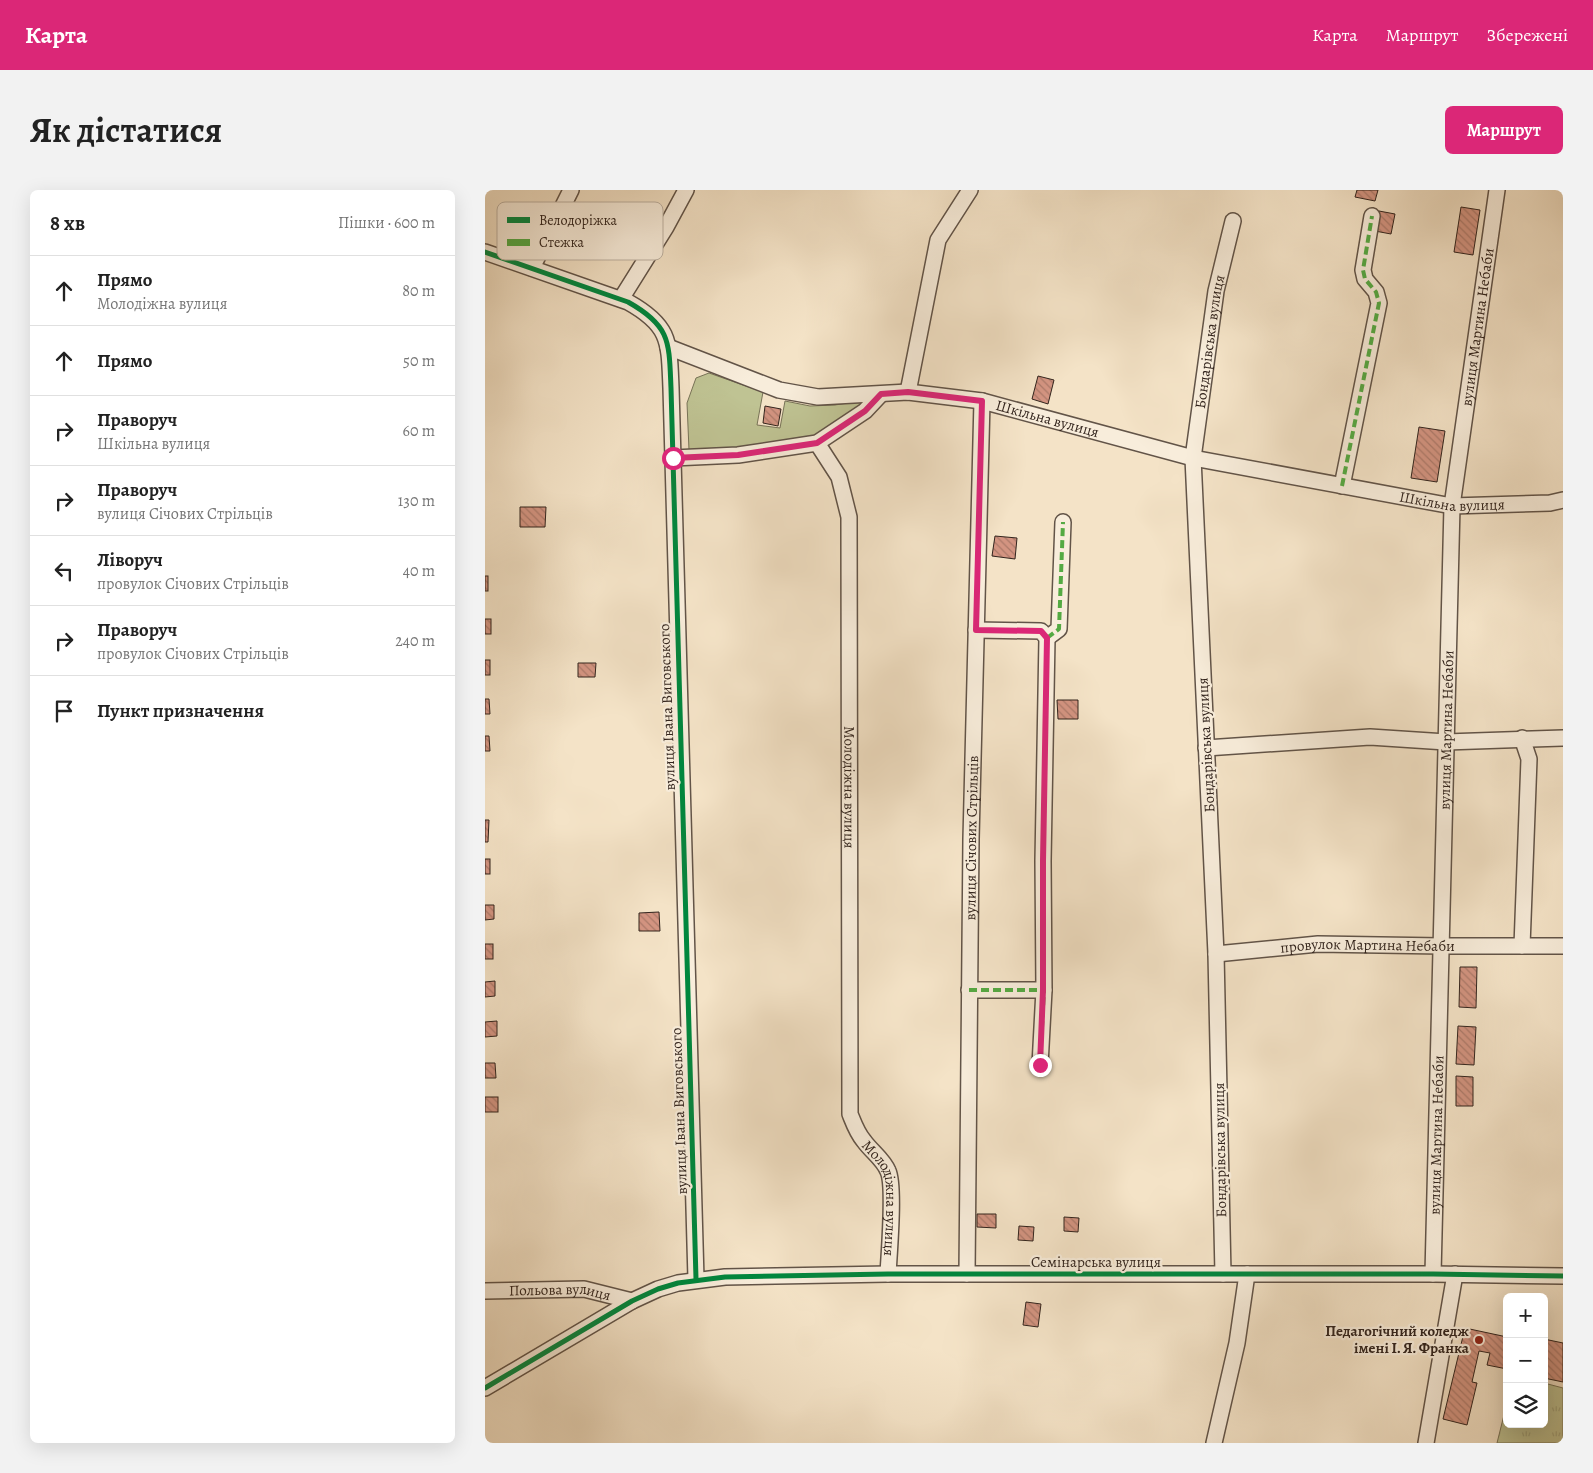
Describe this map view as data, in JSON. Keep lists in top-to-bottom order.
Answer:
{
  "streets": {
    "street": [
      "вулиця Мартина Небаби",
      "Бондарівська вулиця",
      "Шкільна вулиця",
      "вулиця Івана Виговського",
      "Молодіжна вулиця",
      "вулиця Січових Стрільців",
      "провулок Мартина Небаби",
      "Семінарська вулиця",
      "Польова вулиця"
    ]
  },
  "crossings": [
    ["вулиця Мартина Небаби", "Шкільна вулиця"],
    ["вулиця Мартина Небаби", "провулок Мартина Небаби"],
    ["вулиця Мартина Небаби", "Семінарська вулиця"],
    ["Бондарівська вулиця", "Шкільна вулиця"],
    ["Бондарівська вулиця", "провулок Мартина Небаби"],
    ["Бондарівська вулиця", "Семінарська вулиця"],
    ["Шкільна вулиця", "вулиця Івана Виговського"],
    ["Шкільна вулиця", "вулиця Січових Стрільців"],
    ["вулиця Івана Виговського", "Семінарська вулиця"],
    ["Молодіжна вулиця", "Семінарська вулиця"],
    ["вулиця Січових Стрільців", "Семінарська вулиця"],
    ["Семінарська вулиця", "Польова вулиця"]
  ],
  "places": ["Педагогічний коледж імені І. Я. Франка"],
  "legend": ["Велодоріжка", "Стежка"],
  "page": {
    "header": "Карта",
    "nav": ["Карта", "Маршрут", "Збережені"],
    "title": "Як дістатися",
    "buttons": "Маршрут",
    "heading": ["8 хв", "Пішки · 600 m"],
    "list": [
      ["Прямо", "Молодіжна вулиця", "80 m"],
      ["Прямо", "50 m"],
      ["Праворуч", "Шкільна вулиця", "60 m"],
      ["Праворуч", "вулиця Січових Стрільців", "130 m"],
      ["Ліворуч", "провулок Січових Стрільців", "40 m"],
      ["Праворуч", "провулок Січових Стрільців", "240 m"],
      "Пункт призначення"
    ],
    "map_buttons": ["+", "−"]
  }
}
